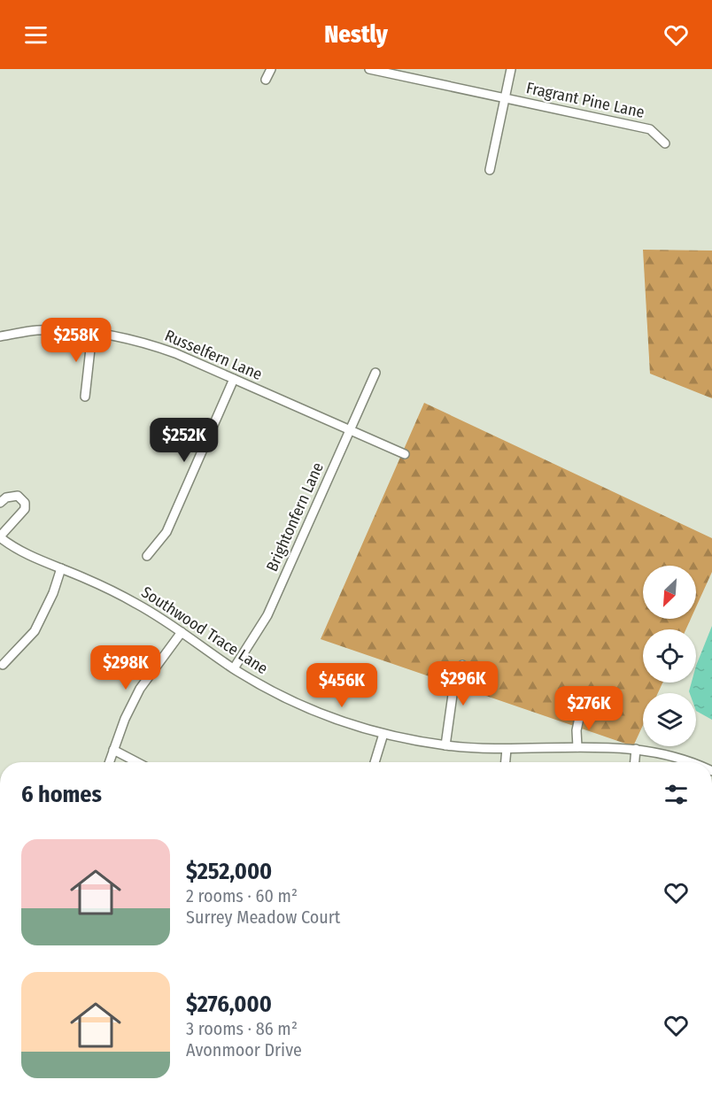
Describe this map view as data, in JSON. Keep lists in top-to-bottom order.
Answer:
{
  "streets": {
    "street": [
      "Fragrant Pine Lane",
      "Russelfern Lane",
      "Brightonfern Lane",
      "Southwood Trace Lane"
    ]
  },
  "crossings": [
    ["Russelfern Lane", "Brightonfern Lane"],
    ["Brightonfern Lane", "Southwood Trace Lane"]
  ],
  "north": "bottom left",
  "page": {
    "header": "Nestly",
    "price": [
      "$258K",
      "$252K",
      "$298K",
      "$296K",
      "$456K",
      "$276K"
    ],
    "heading": "6 homes",
    "list": [
      {
        "name": "$252,000",
        "note": "2 rooms · 60 m² · Surrey Meadow Court"
      },
      {
        "name": "$276,000",
        "note": "3 rooms · 86 m² · Avonmoor Drive"
      }
    ]
  }
}
